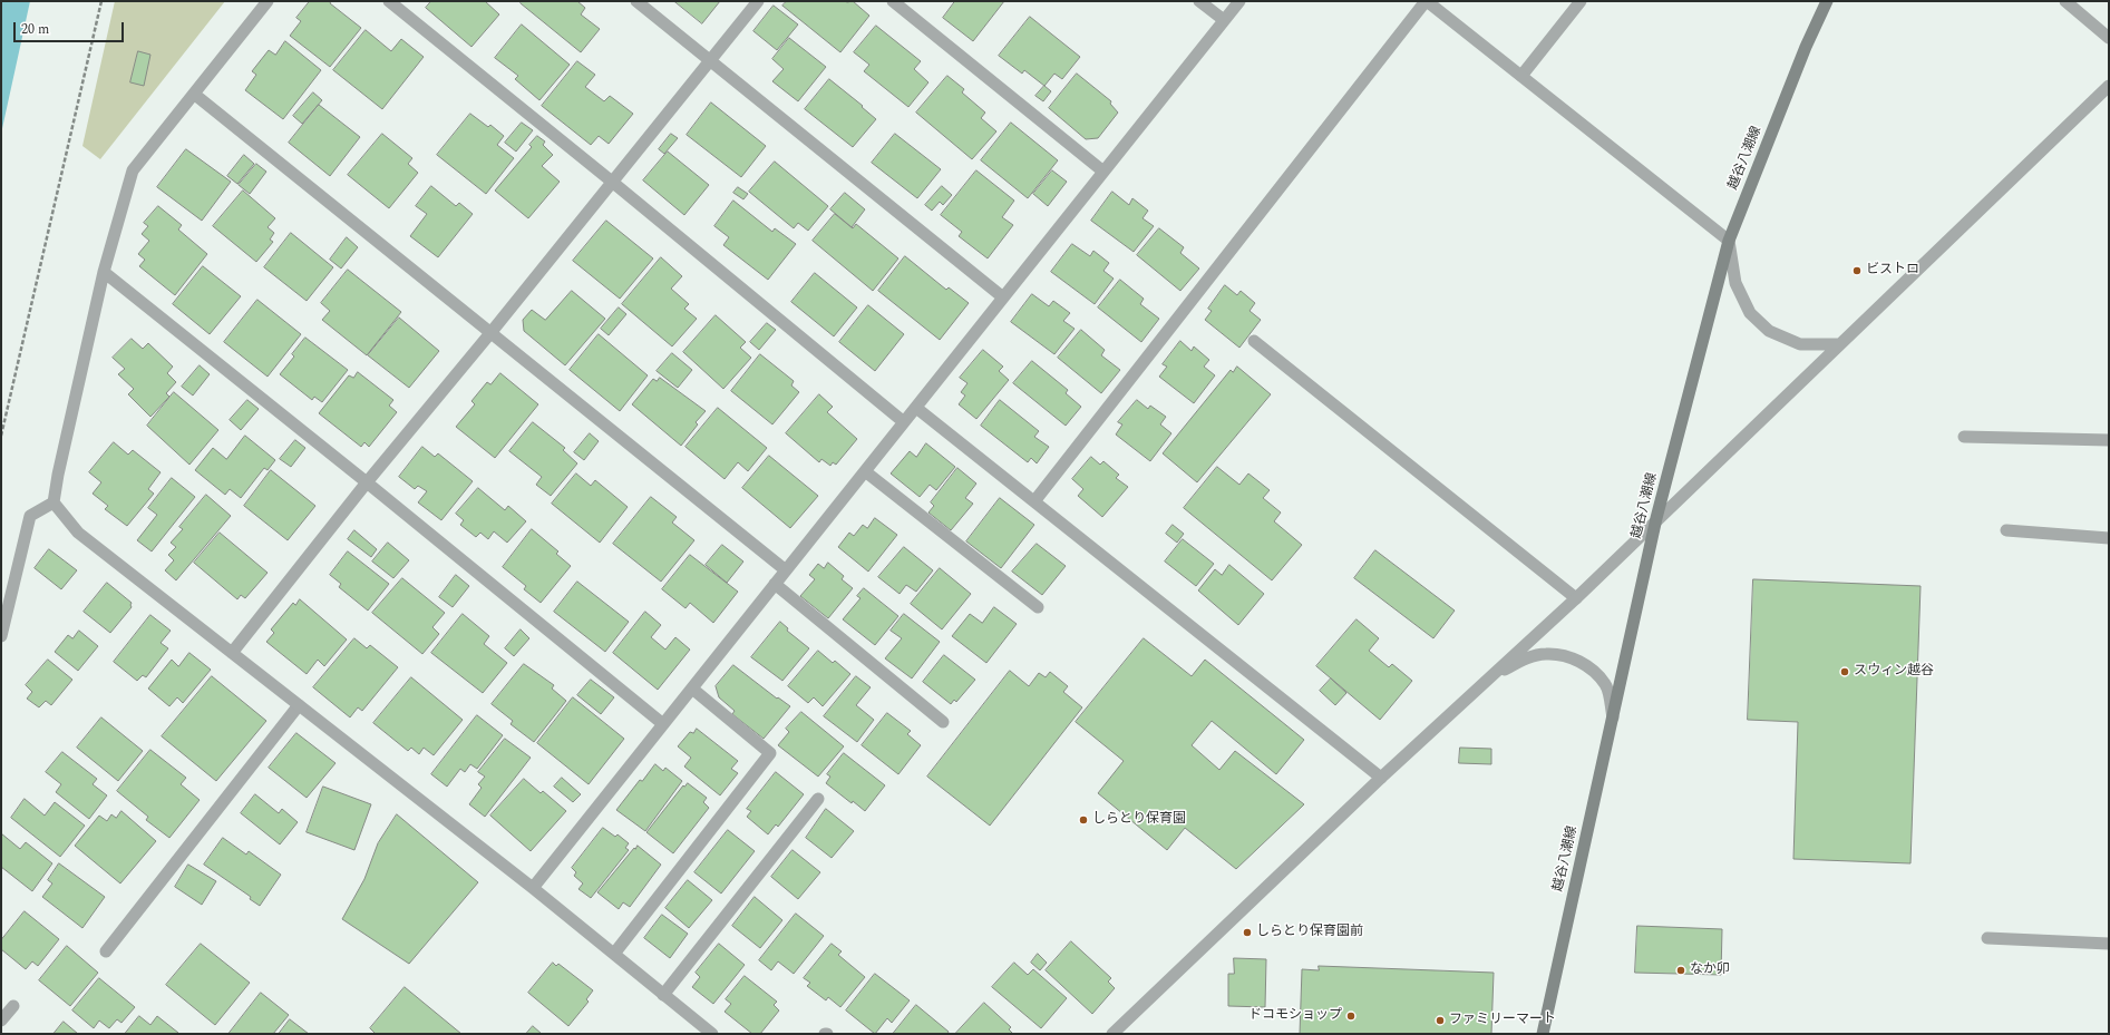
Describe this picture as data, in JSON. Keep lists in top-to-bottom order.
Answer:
{
  "streets": {
    "main road": ["越谷八潮線"]
  },
  "places": [
    "ビストロ",
    "スウィン越谷",
    "しらとり保育園",
    "しらとり保育園前",
    "なか卯",
    "ドコモショップ",
    "ファミリーマート"
  ],
  "scale_bar": "20 m"
}
